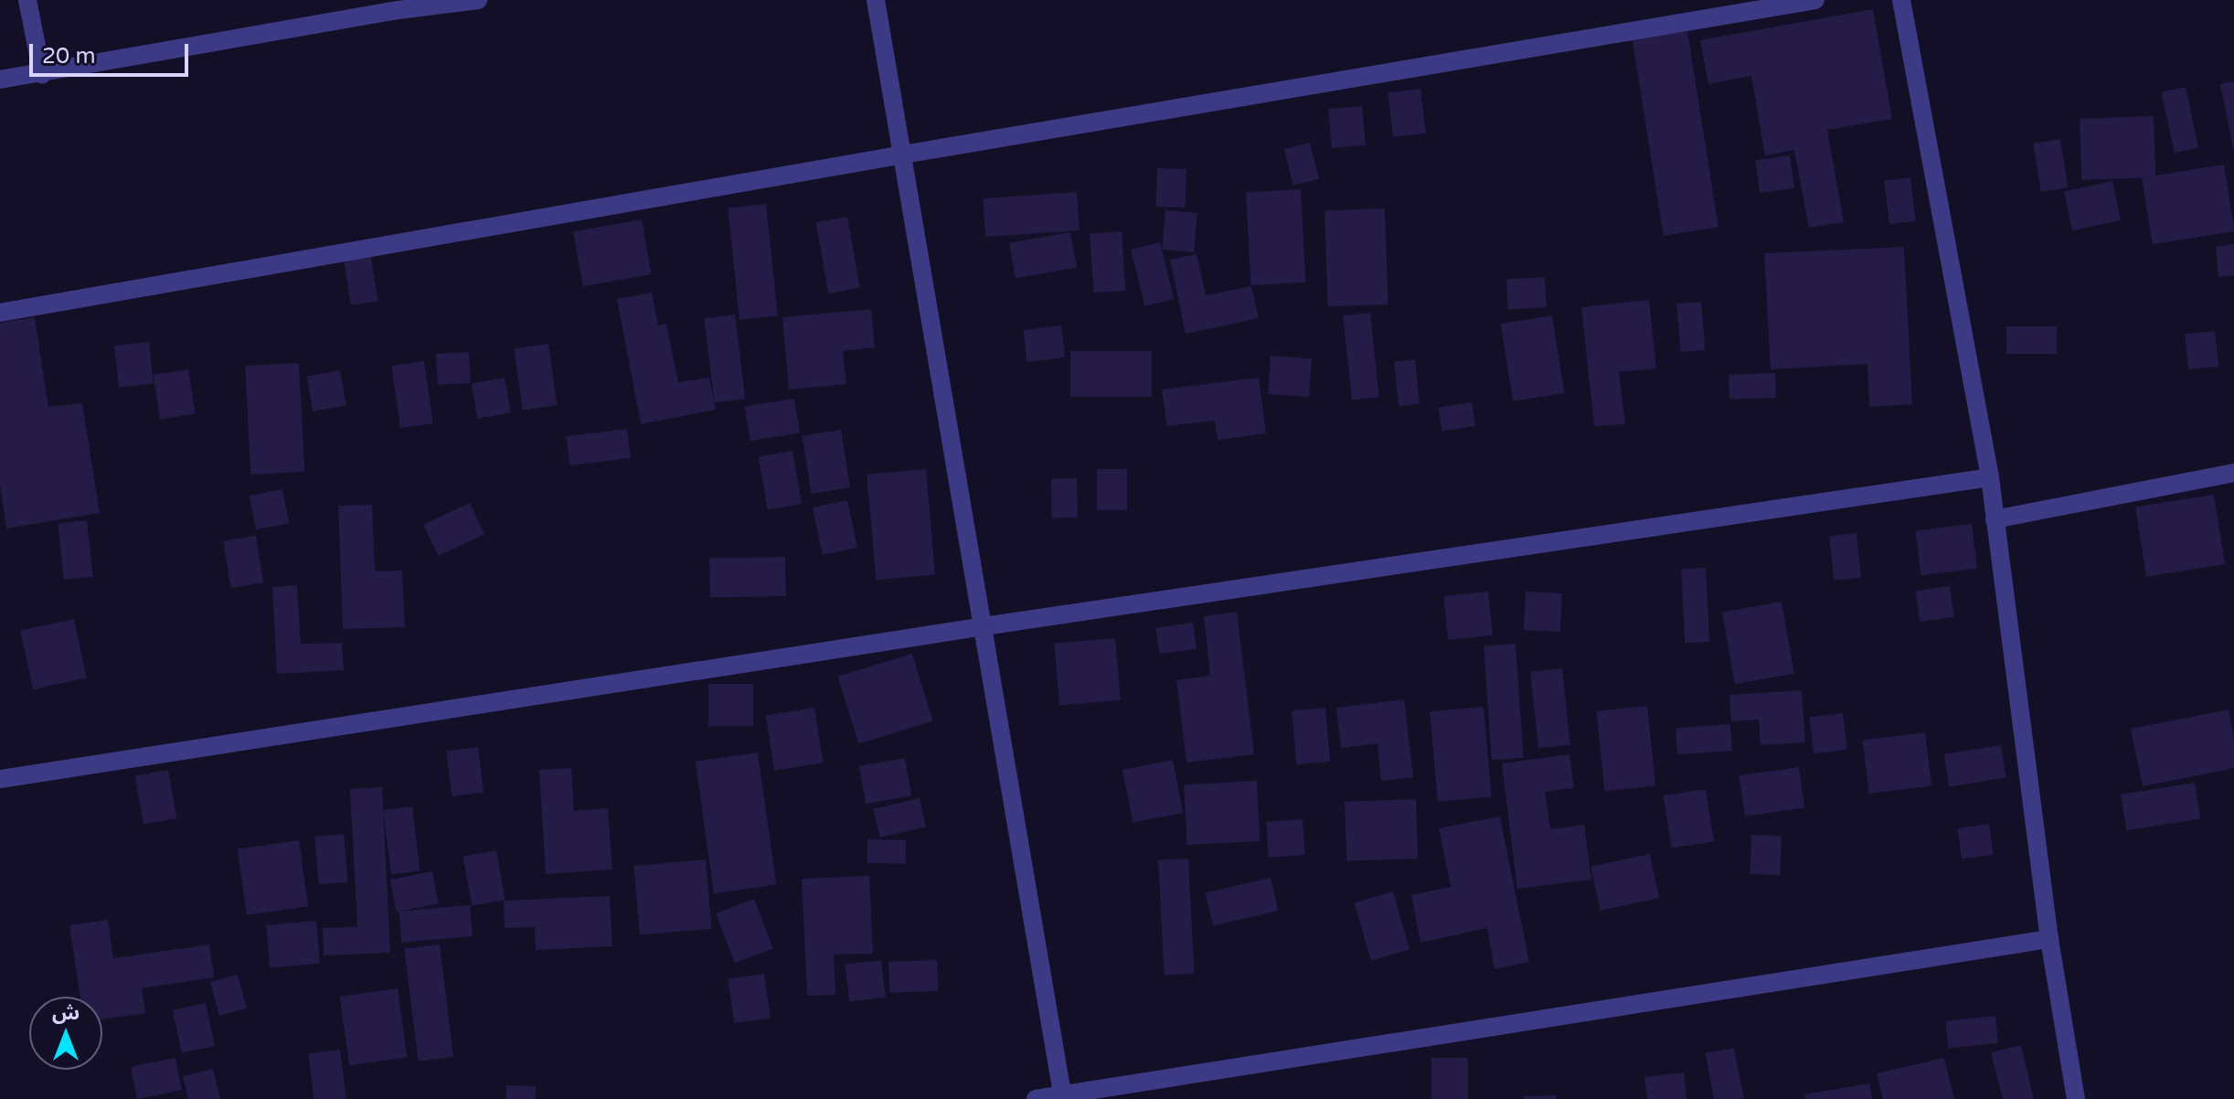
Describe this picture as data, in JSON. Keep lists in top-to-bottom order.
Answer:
{
  "scale_bar": "20 m",
  "north": "top"
}
